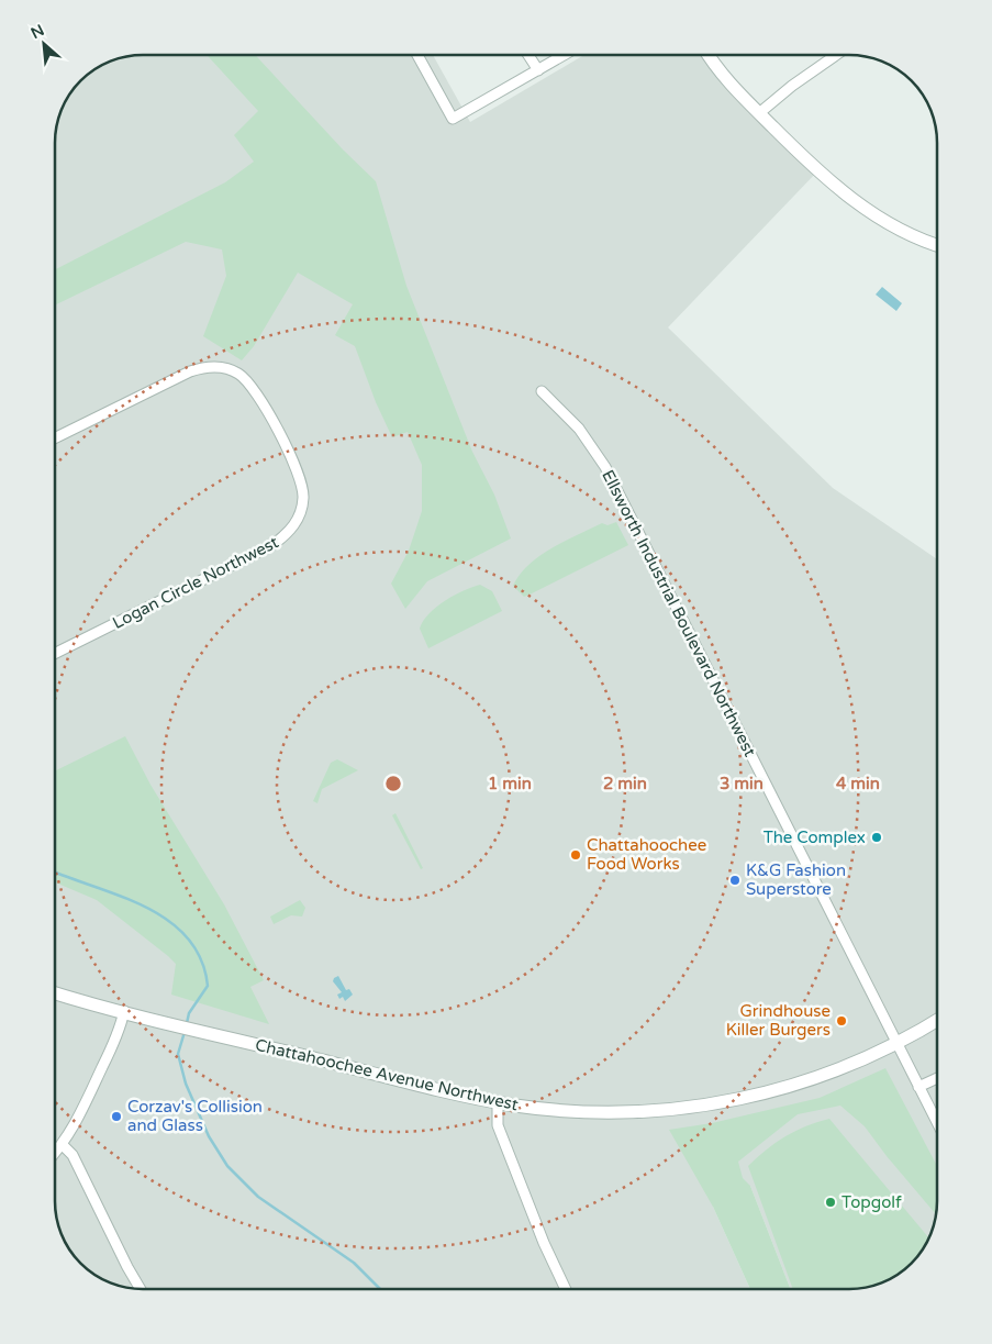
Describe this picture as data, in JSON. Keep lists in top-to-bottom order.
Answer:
{
  "streets": {
    "street": ["Logan Circle Northwest", "Ellsworth Industrial Boulevard Northwest", "Chattahoochee Avenue Northwest"]
  },
  "crossings": [
    ["Ellsworth Industrial Boulevard Northwest", "Chattahoochee Avenue Northwest"]
  ],
  "places": [
    "The Complex",
    "Chattahoochee Food Works",
    "K&G Fashion Superstore",
    "Grindhouse Killer Burgers",
    "Corzav's Collision and Glass",
    "Topgolf"
  ],
  "north": "top left",
  "rings": [
    "1 min",
    "2 min",
    "3 min",
    "4 min"
  ]
}
